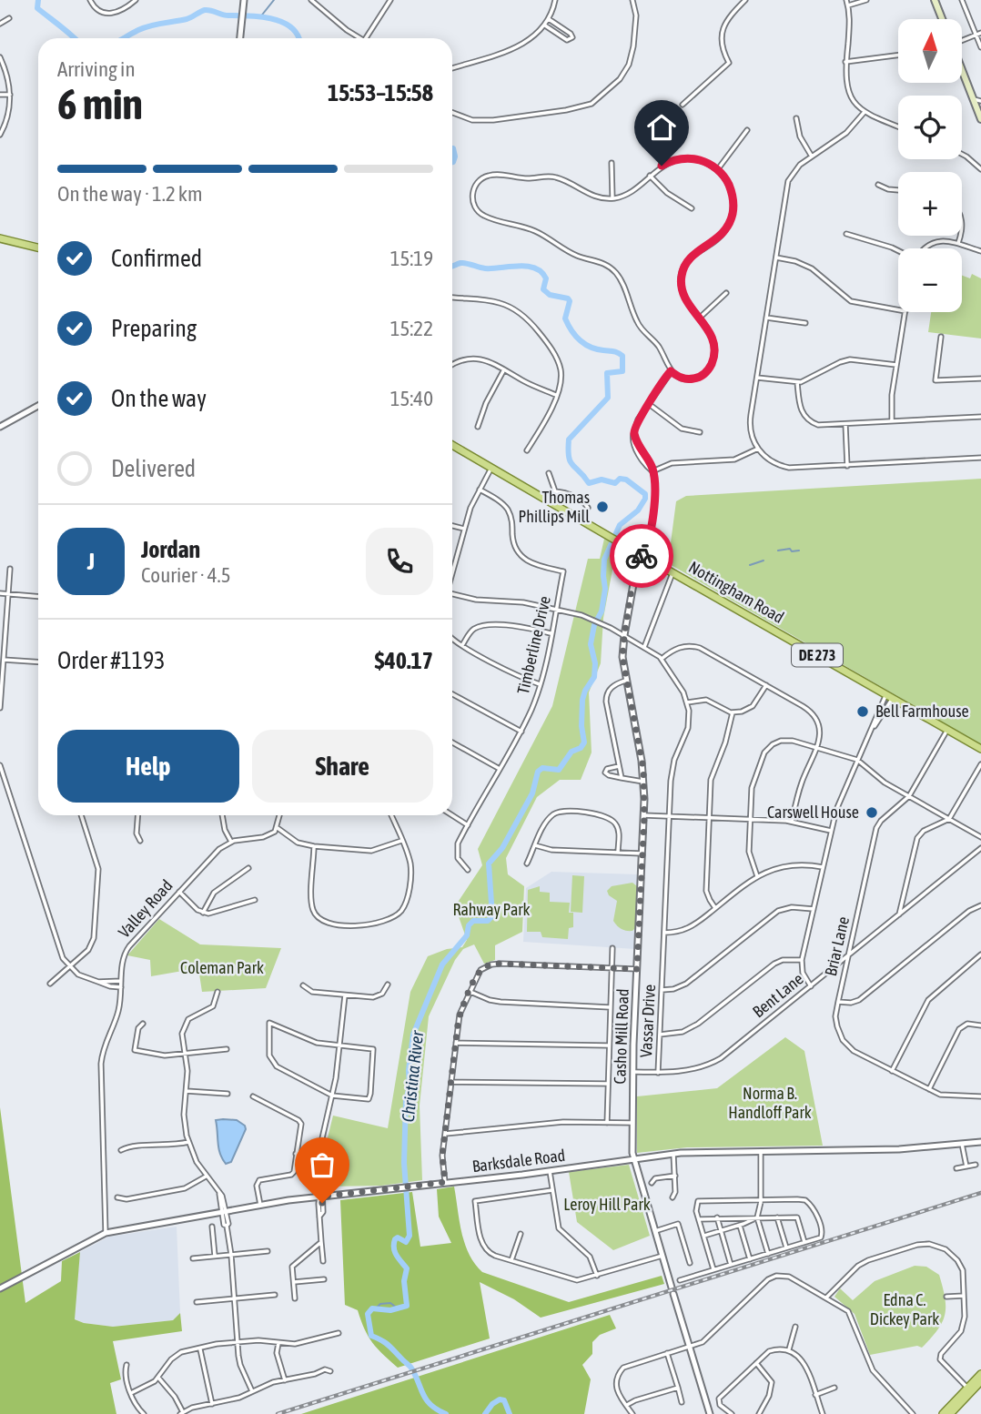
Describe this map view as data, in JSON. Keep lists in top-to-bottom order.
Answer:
{
  "streets": {
    "main road": ["Nottingham Road", "DE 273"],
    "street": [
      "Timberline Drive",
      "Valley Road",
      "Briar Lane",
      "Bent Lane",
      "Vassar Drive",
      "Casho Mill Road",
      "Barksdale Road"
    ]
  },
  "crossings": [
    ["Nottingham Road", "Briar Lane"],
    ["Nottingham Road", "Casho Mill Road"],
    ["Valley Road", "Barksdale Road"],
    ["Briar Lane", "Bent Lane"],
    ["Bent Lane", "Vassar Drive"],
    ["Bent Lane", "Casho Mill Road"],
    ["Casho Mill Road", "Barksdale Road"]
  ],
  "water": ["Christina River"],
  "parks": [
    "Rahway Park",
    "Coleman Park",
    "Norma B. Handloff Park",
    "Leroy Hill Park",
    "Edna C. Dickey Park"
  ],
  "places": ["Thomas Phillips Mill", "Bell Farmhouse", "Carswell House"],
  "north": "top",
  "page": {
    "map_buttons": ["+", "−"],
    "heading": ["6 min", "Arriving in", "15:53–15:58"],
    "panel": [
      "Jordan",
      "Courier · 4.5",
      "Order #1193",
      "$40.17"
    ],
    "bar": "On the way · 1.2 km",
    "list": [
      ["Confirmed", "15:19"],
      ["Preparing", "15:22"],
      ["On the way", "15:40"],
      "Delivered"
    ],
    "round": "J",
    "buttons": ["Help", "Share"]
  }
}
